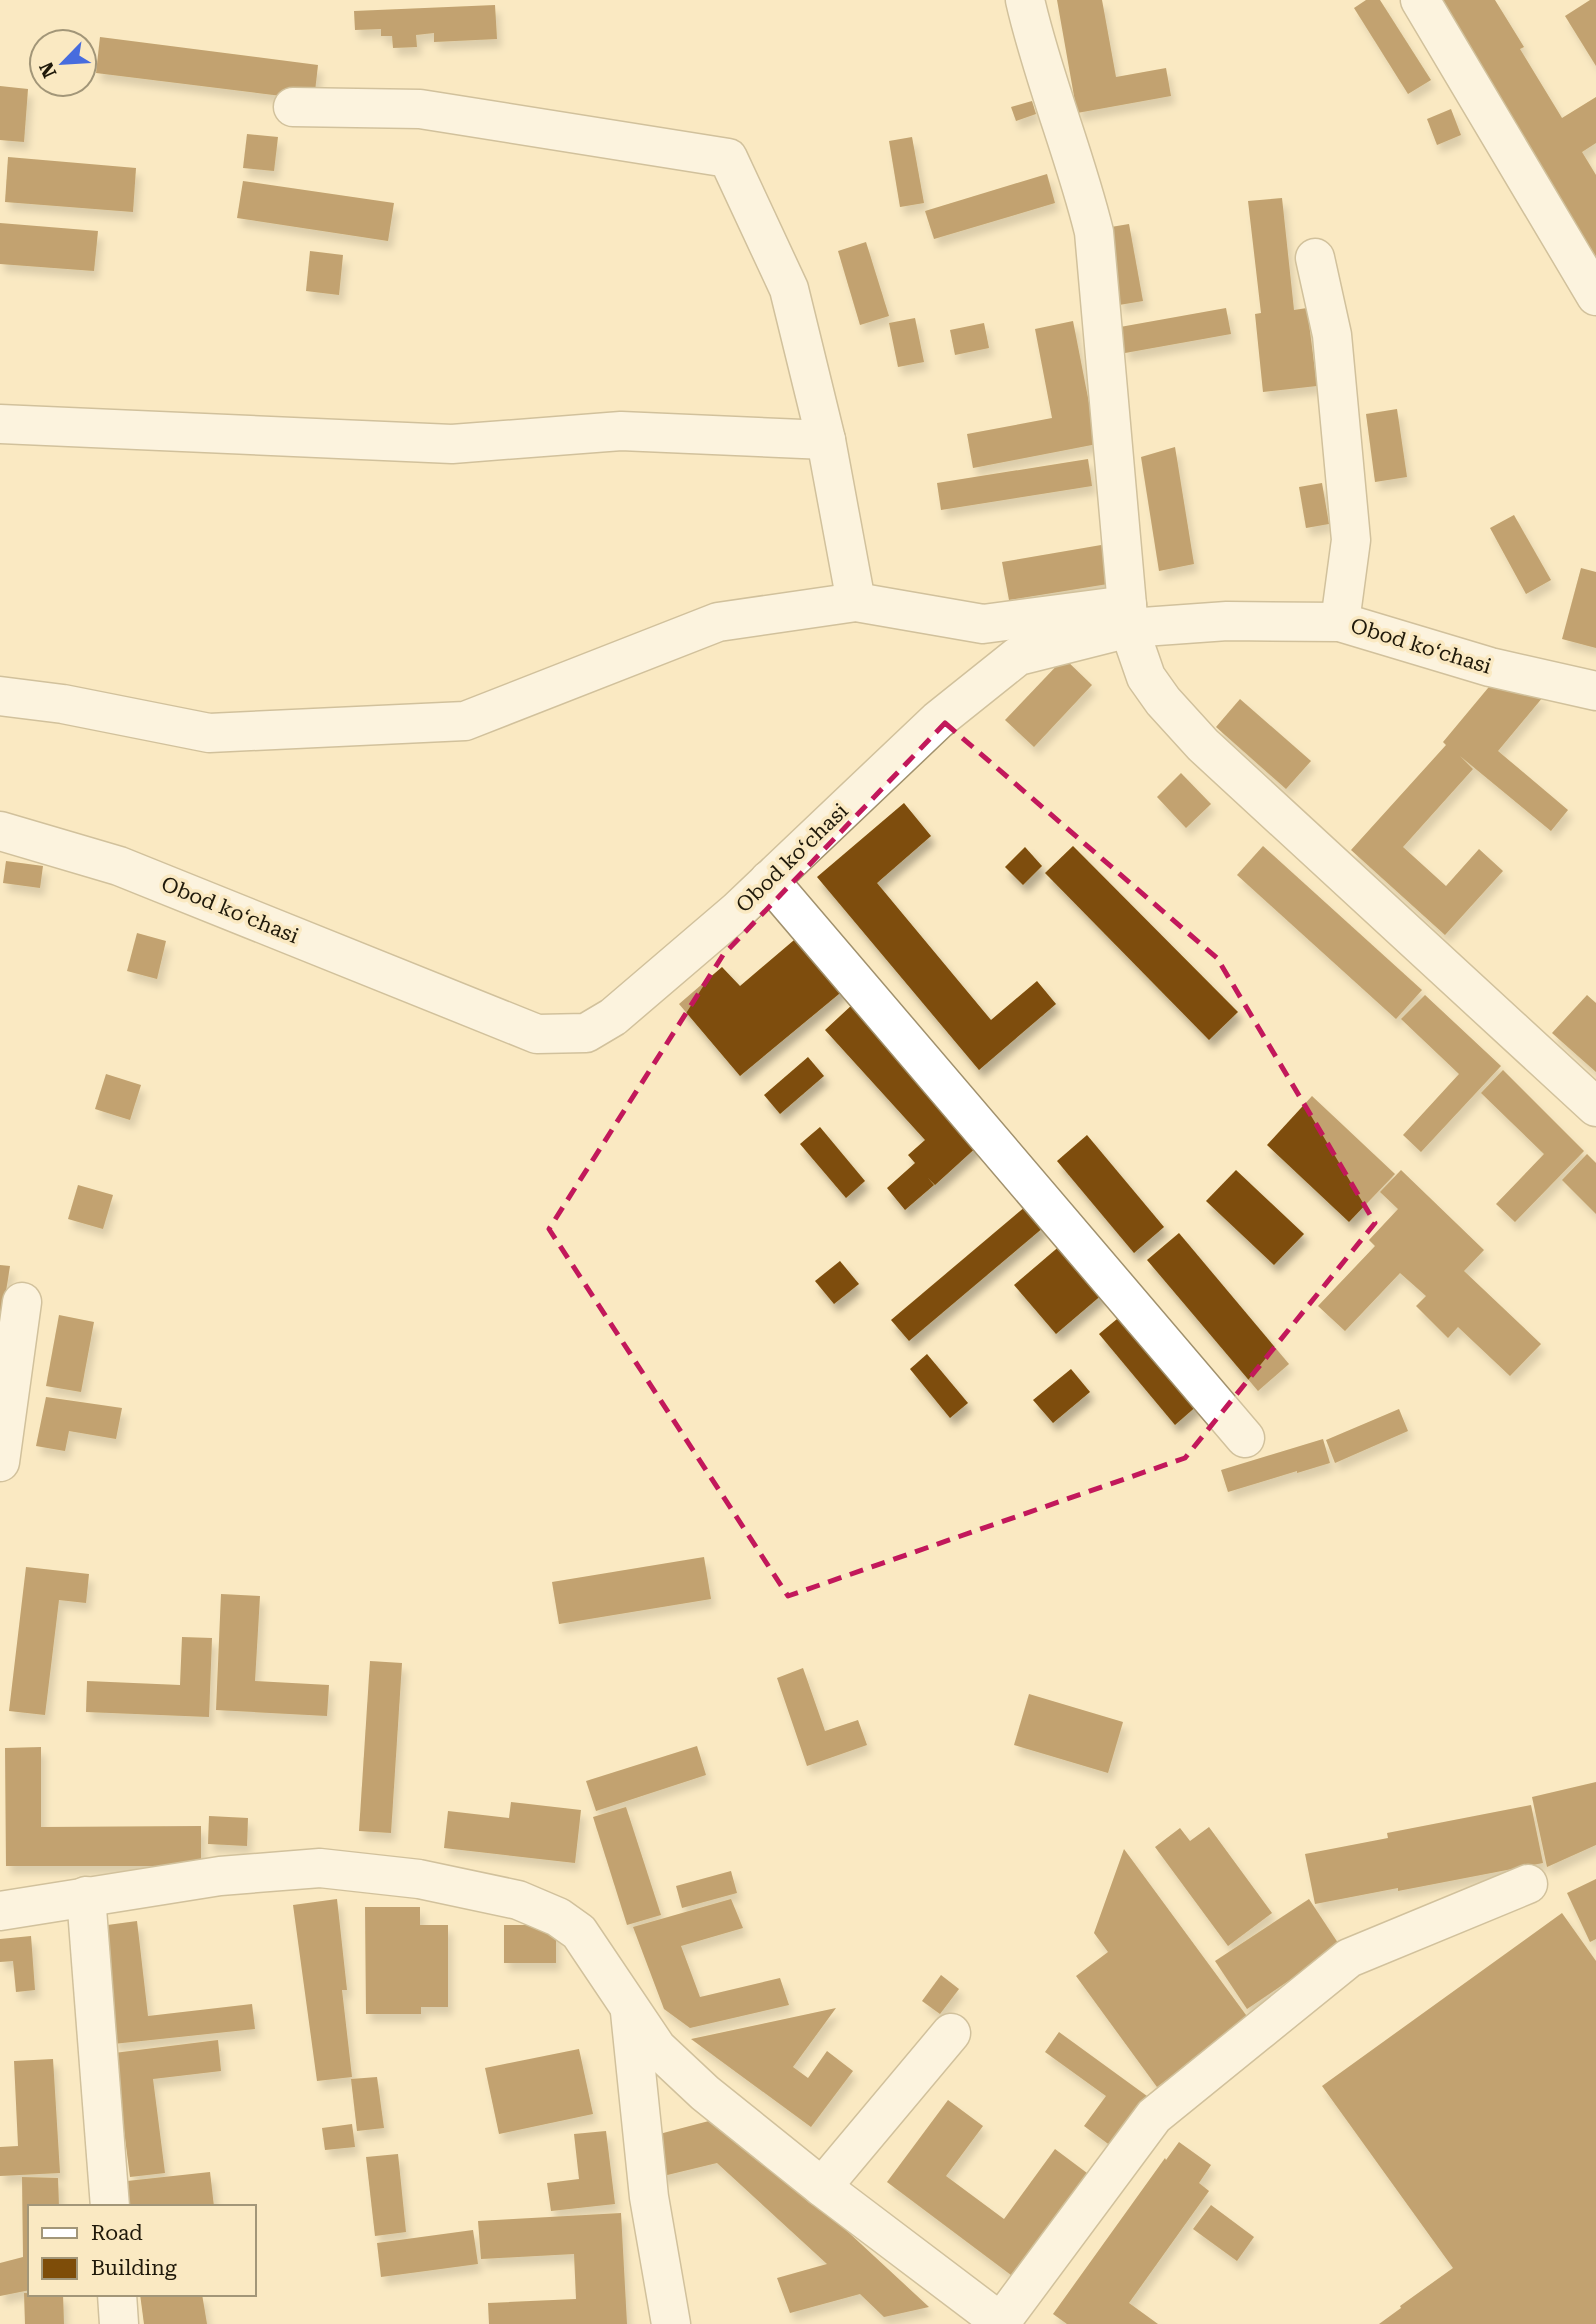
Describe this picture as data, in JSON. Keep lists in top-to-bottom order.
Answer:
{
  "streets": {
    "street": ["Obod koʻchasi"]
  },
  "legend": ["Road", "Building"],
  "north": "bottom left"
}
